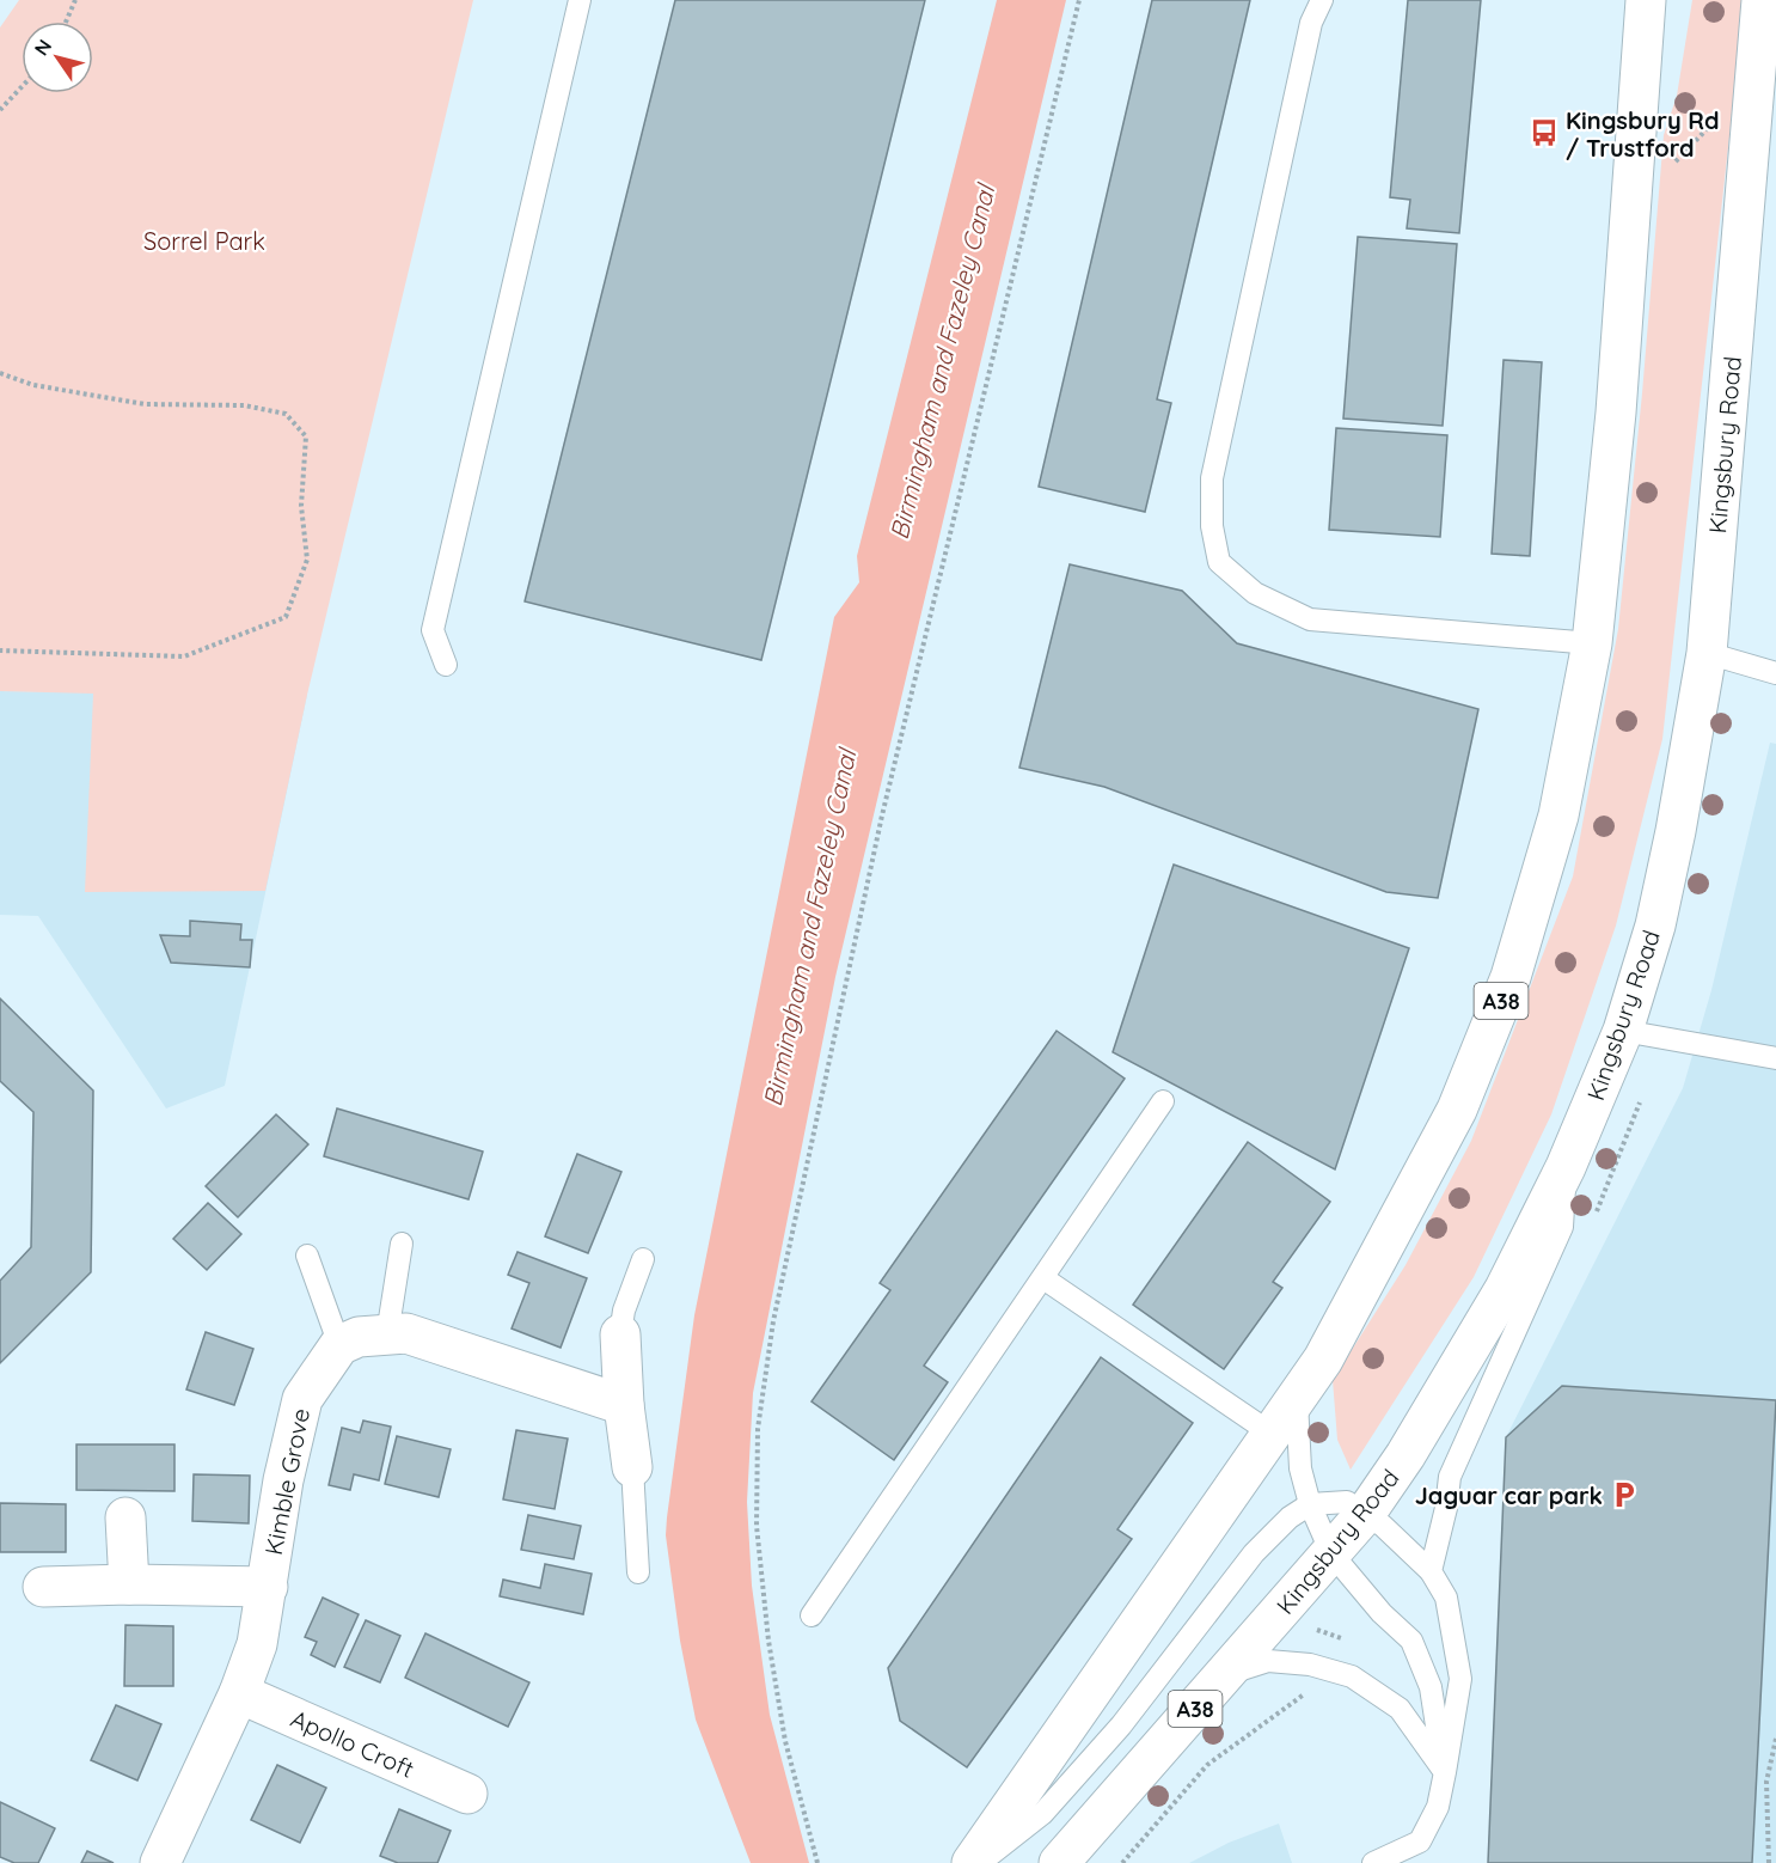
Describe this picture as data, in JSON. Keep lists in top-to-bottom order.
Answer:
{
  "streets": {
    "main road": [
      "Kingsbury Road",
      "A38",
      "Kimble Grove",
      "Apollo Croft"
    ]
  },
  "crossings": [
    ["Kimble Grove", "Apollo Croft"]
  ],
  "water": ["Birmingham and Fazeley Canal"],
  "parks": ["Sorrel Park"],
  "places": {
    "bus stop": ["Kingsbury Rd / Trustford"],
    "parking": ["Jaguar car park"]
  },
  "north": "top left"
}
